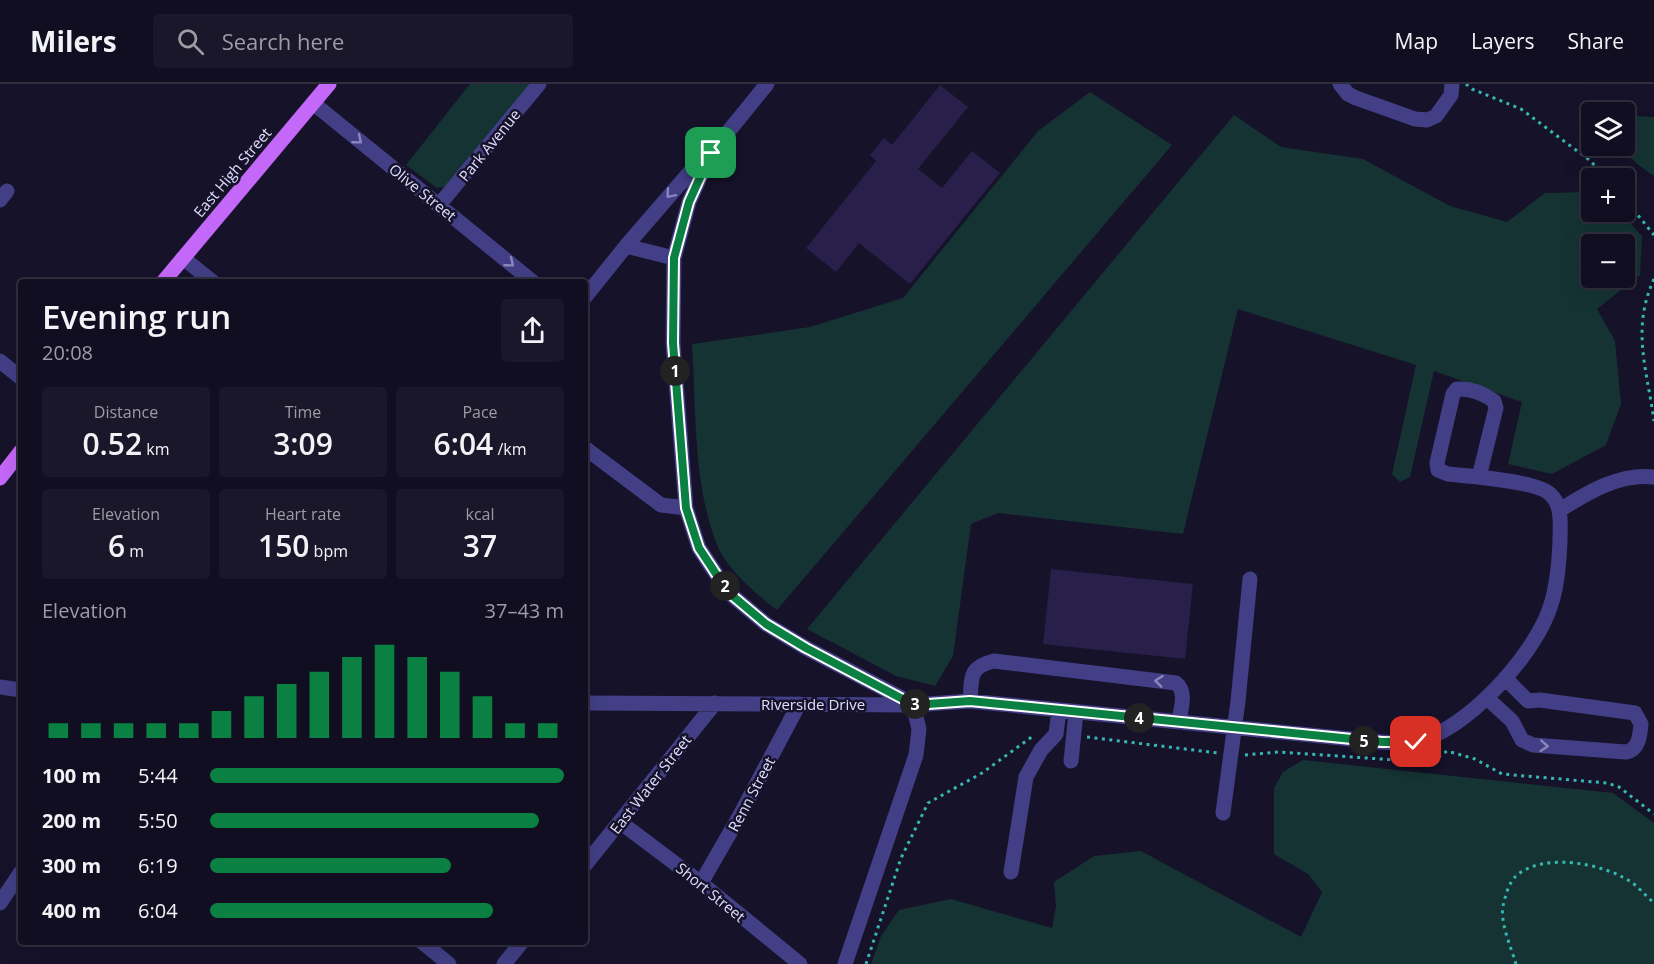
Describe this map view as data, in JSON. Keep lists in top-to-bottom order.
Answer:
{
  "streets": {
    "main road": ["East High Street"],
    "street": [
      "Park Avenue",
      "Olive Street",
      "Riverside Drive",
      "East Water Street",
      "Renn Street",
      "Short Street"
    ]
  },
  "crossings": [
    ["Park Avenue", "Olive Street"],
    ["East High Street", "Olive Street"],
    ["Riverside Drive", "East Water Street"],
    ["Riverside Drive", "Renn Street"],
    ["East Water Street", "Short Street"],
    ["Renn Street", "Short Street"]
  ],
  "one_way": ["Olive Street"],
  "page": {
    "header": "Milers",
    "search": "Search here",
    "nav": ["Map", "Layers", "Share"],
    "map_buttons": ["+", "−"],
    "heading": ["Evening run", "20:08"],
    "pins": [
      "1",
      "2",
      "3",
      "4",
      "5"
    ],
    "stats": [
      ["Distance", "0.52 km"],
      ["Time", "3:09"],
      ["Pace", "6:04 /km"],
      ["Elevation", "6 m"],
      ["Heart rate", "150 bpm"],
      ["kcal", "37"]
    ],
    "chart": ["Elevation", "37–43 m"],
    "list": [
      {
        "name": "100 m",
        "note": "5:44"
      },
      {
        "name": "200 m",
        "note": "5:50"
      },
      {
        "name": "300 m",
        "note": "6:19"
      },
      {
        "name": "400 m",
        "note": "6:04"
      }
    ]
  }
}
